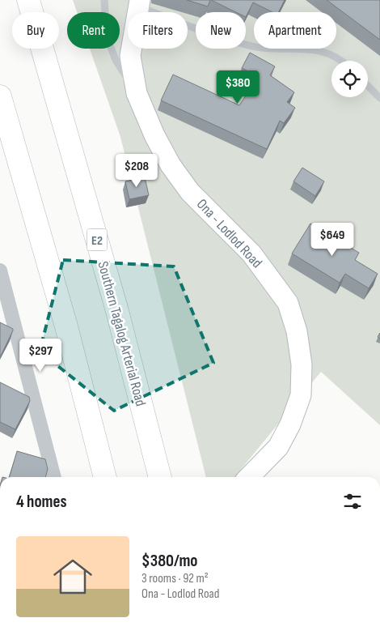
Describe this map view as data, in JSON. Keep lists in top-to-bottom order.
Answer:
{
  "streets": {
    "highway": ["E2", "Southern Tagalog Arterial Road"],
    "main road": ["Ona - Lodlod Road"]
  },
  "page": {
    "chip": [
      "Buy",
      "Rent",
      "Filters",
      "New",
      "Apartment"
    ],
    "price": [
      "$380",
      "$208",
      "$649",
      "$297"
    ],
    "heading": "4 homes",
    "list": [
      {
        "name": "$380/mo",
        "note": "3 rooms · 92 m² · Ona - Lodlod Road"
      }
    ]
  }
}
